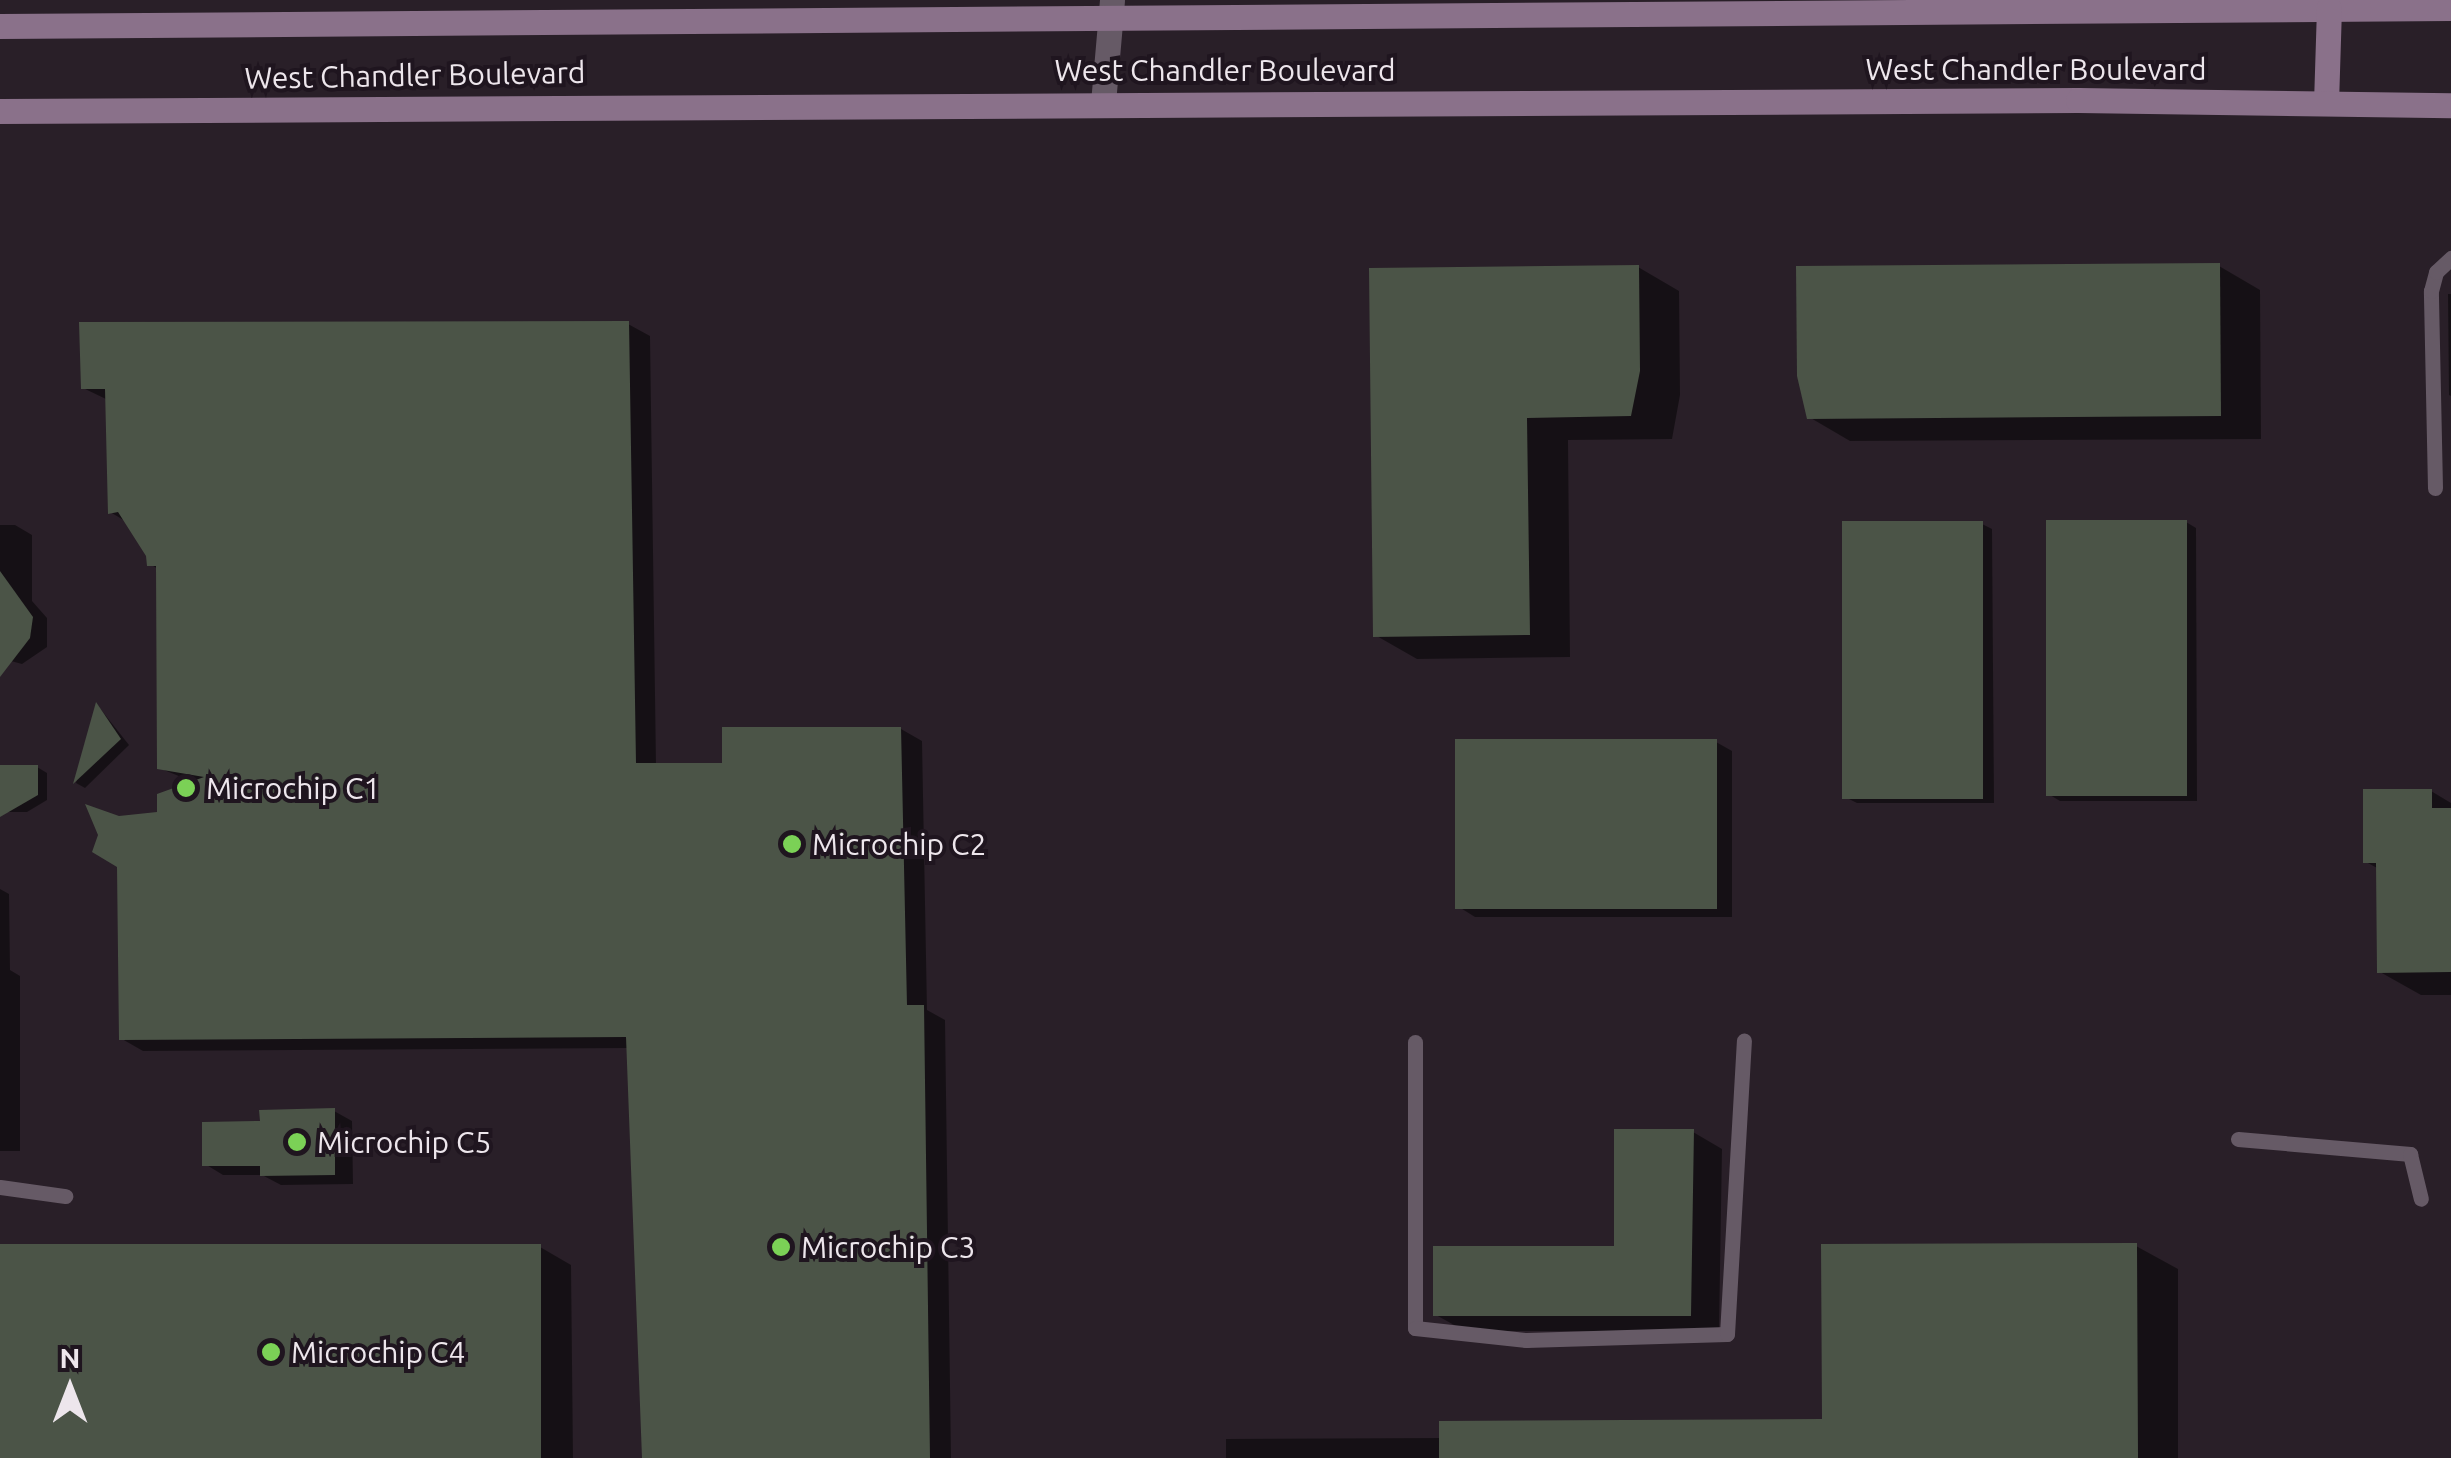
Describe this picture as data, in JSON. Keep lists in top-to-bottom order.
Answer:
{
  "streets": {
    "main road": ["West Chandler Boulevard"]
  },
  "places": [
    "Microchip C1",
    "Microchip C2",
    "Microchip C5",
    "Microchip C3",
    "Microchip C4"
  ],
  "north": "top"
}
